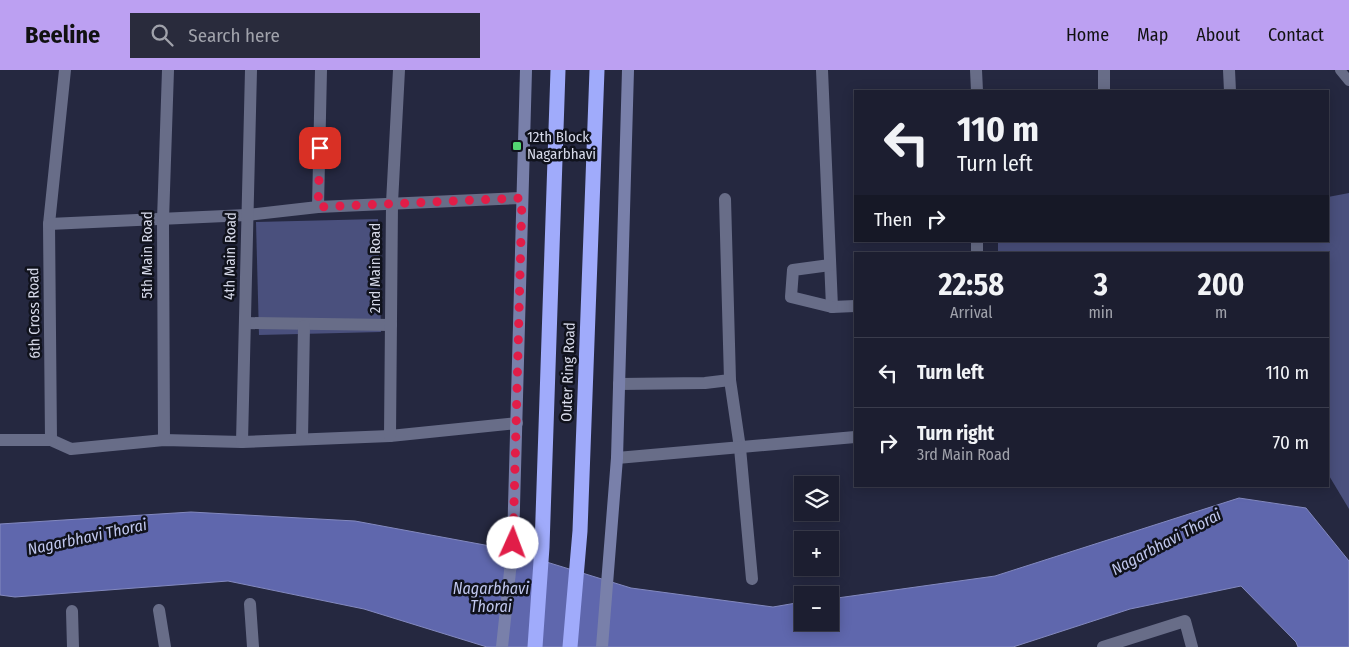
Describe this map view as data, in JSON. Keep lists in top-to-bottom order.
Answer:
{
  "streets": {
    "highway": ["Outer Ring Road"],
    "street": [
      "5th Main Road",
      "4th Main Road",
      "2nd Main Road",
      "6th Cross Road"
    ]
  },
  "water": ["Nagarbhavi Thorai"],
  "places": {
    "transit": ["12th Block Nagarbhavi"]
  },
  "page": {
    "header": "Beeline",
    "search": "Search here",
    "nav": [
      "Home",
      "Map",
      "About",
      "Contact"
    ],
    "turn": ["110 m", "Turn left"],
    "then": "Then",
    "eta": [
      "22:58",
      "Arrival",
      "3",
      "min",
      "200",
      "m"
    ],
    "list": [
      {
        "name": "Turn left",
        "value": "110 m"
      },
      {
        "name": "Turn right",
        "note": "3rd Main Road",
        "value": "70 m"
      }
    ],
    "map_buttons": ["+", "−"]
  }
}
